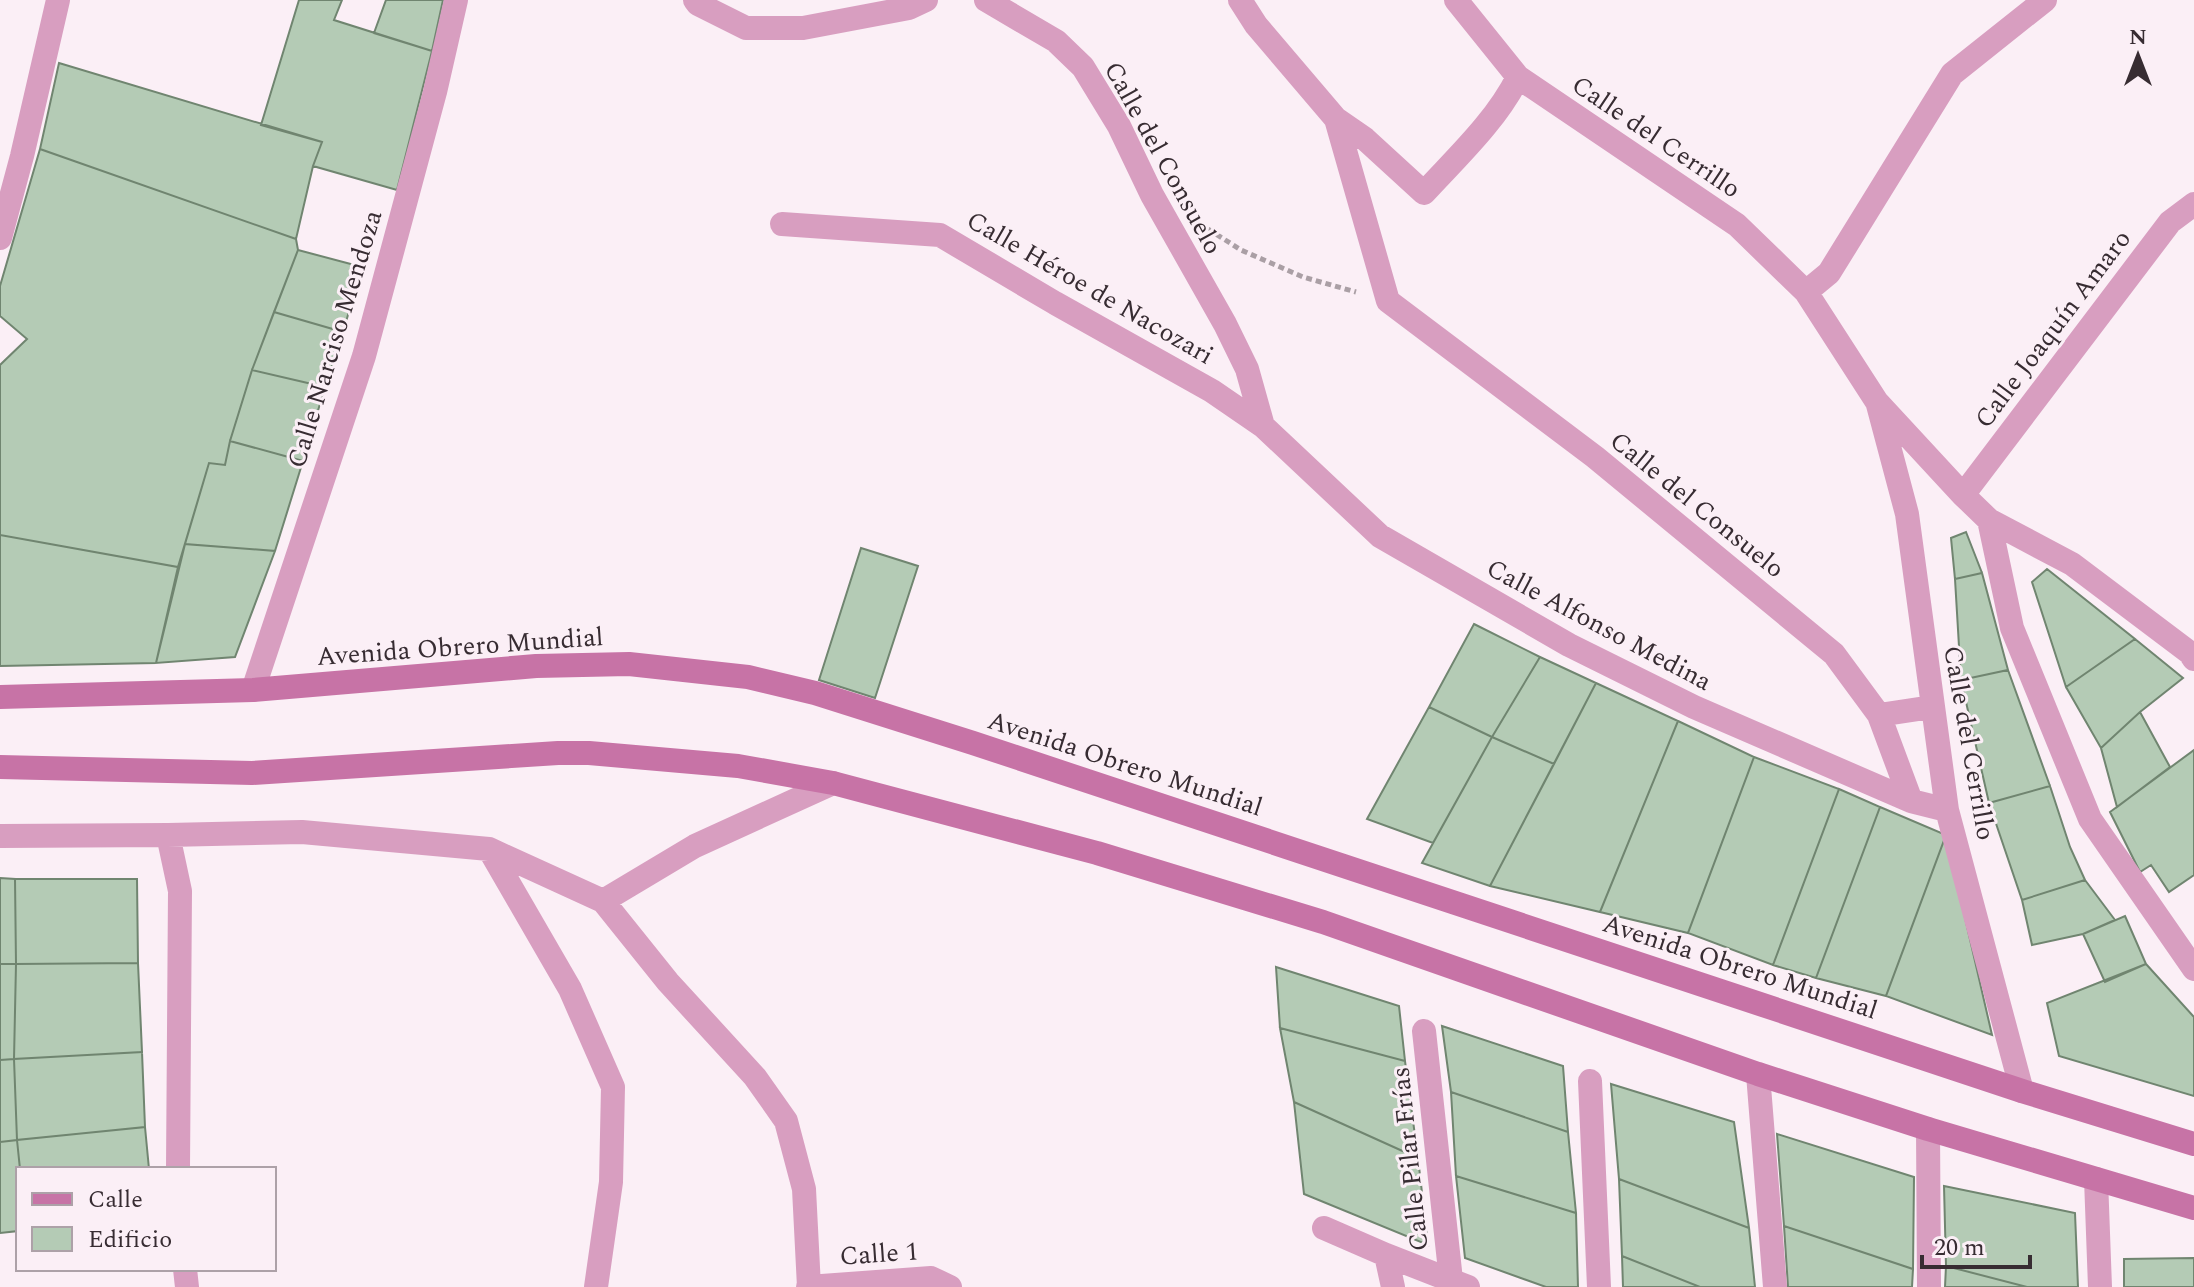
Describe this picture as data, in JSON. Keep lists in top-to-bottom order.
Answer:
{
  "streets": {
    "main road": ["Avenida Obrero Mundial"],
    "street": [
      "Calle del Cerrillo",
      "Calle del Consuelo",
      "Calle Héroe de Nacozari",
      "Calle Joaquín Amaro",
      "Calle Narciso Mendoza",
      "Calle Alfonso Medina",
      "Calle Pilar Frías",
      "Calle 1"
    ]
  },
  "crossings": [
    ["Calle del Cerrillo", "Calle Joaquín Amaro"],
    ["Calle del Cerrillo", "Calle Alfonso Medina"],
    ["Calle del Cerrillo", "Avenida Obrero Mundial"],
    ["Calle del Consuelo", "Calle Héroe de Nacozari"],
    ["Calle del Consuelo", "Calle Alfonso Medina"],
    ["Calle Héroe de Nacozari", "Calle Alfonso Medina"],
    ["Calle Narciso Mendoza", "Avenida Obrero Mundial"]
  ],
  "legend": ["Calle", "Edificio"],
  "scale_bar": "20 m",
  "north": "top"
}
